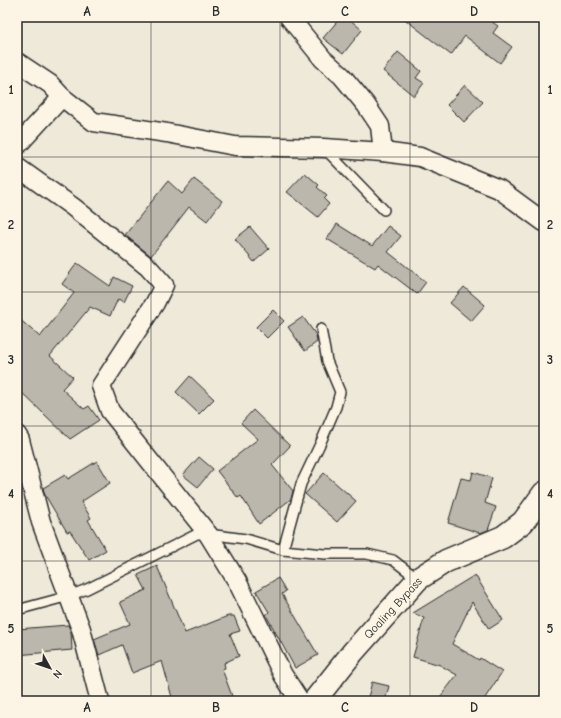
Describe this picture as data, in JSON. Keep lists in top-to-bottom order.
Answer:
{
  "streets": {
    "main road": ["Qoaling Bypass"]
  },
  "north": "bottom right",
  "grid": {
    "columns": [
      "A",
      "B",
      "C",
      "D"
    ],
    "rows": [
      "1",
      "2",
      "3",
      "4",
      "5"
    ]
  }
}
